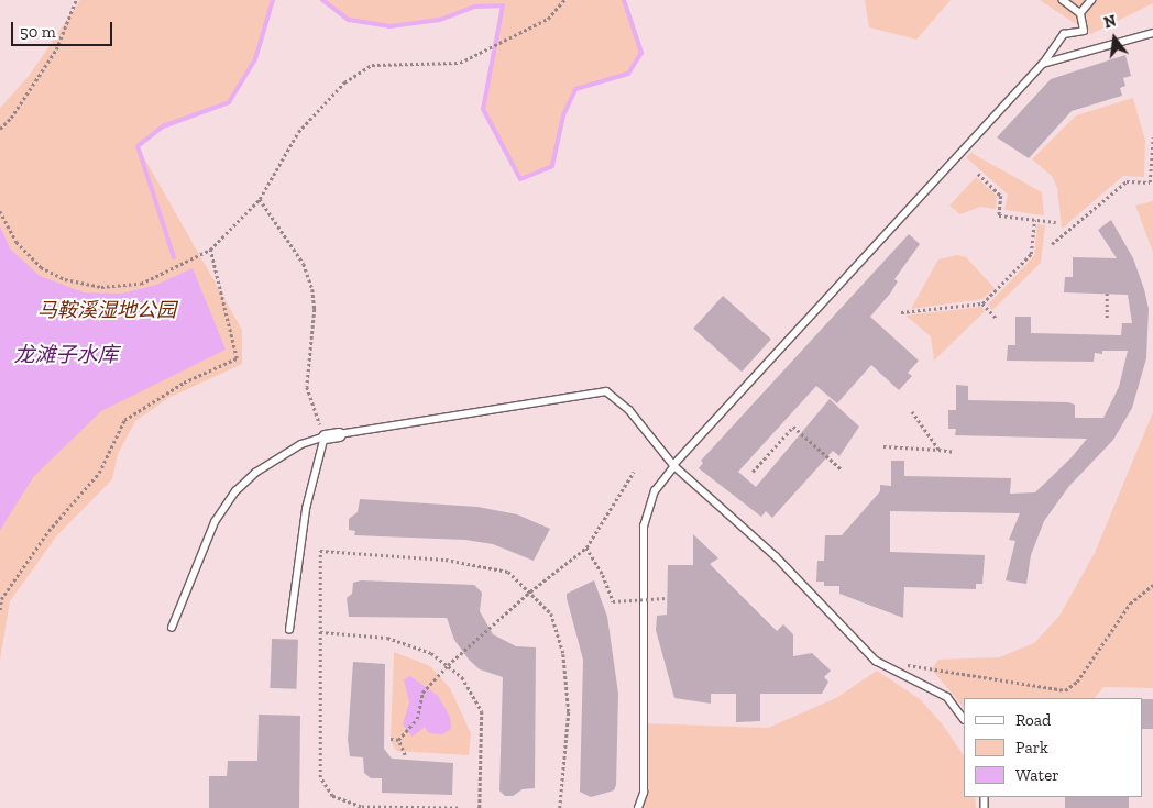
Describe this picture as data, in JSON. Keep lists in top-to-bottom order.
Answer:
{
  "water": ["龙滩子水库"],
  "parks": ["马鞍溪湿地公园"],
  "legend": ["Road", "Park", "Water"],
  "scale_bar": "50 m",
  "north": "top"
}
